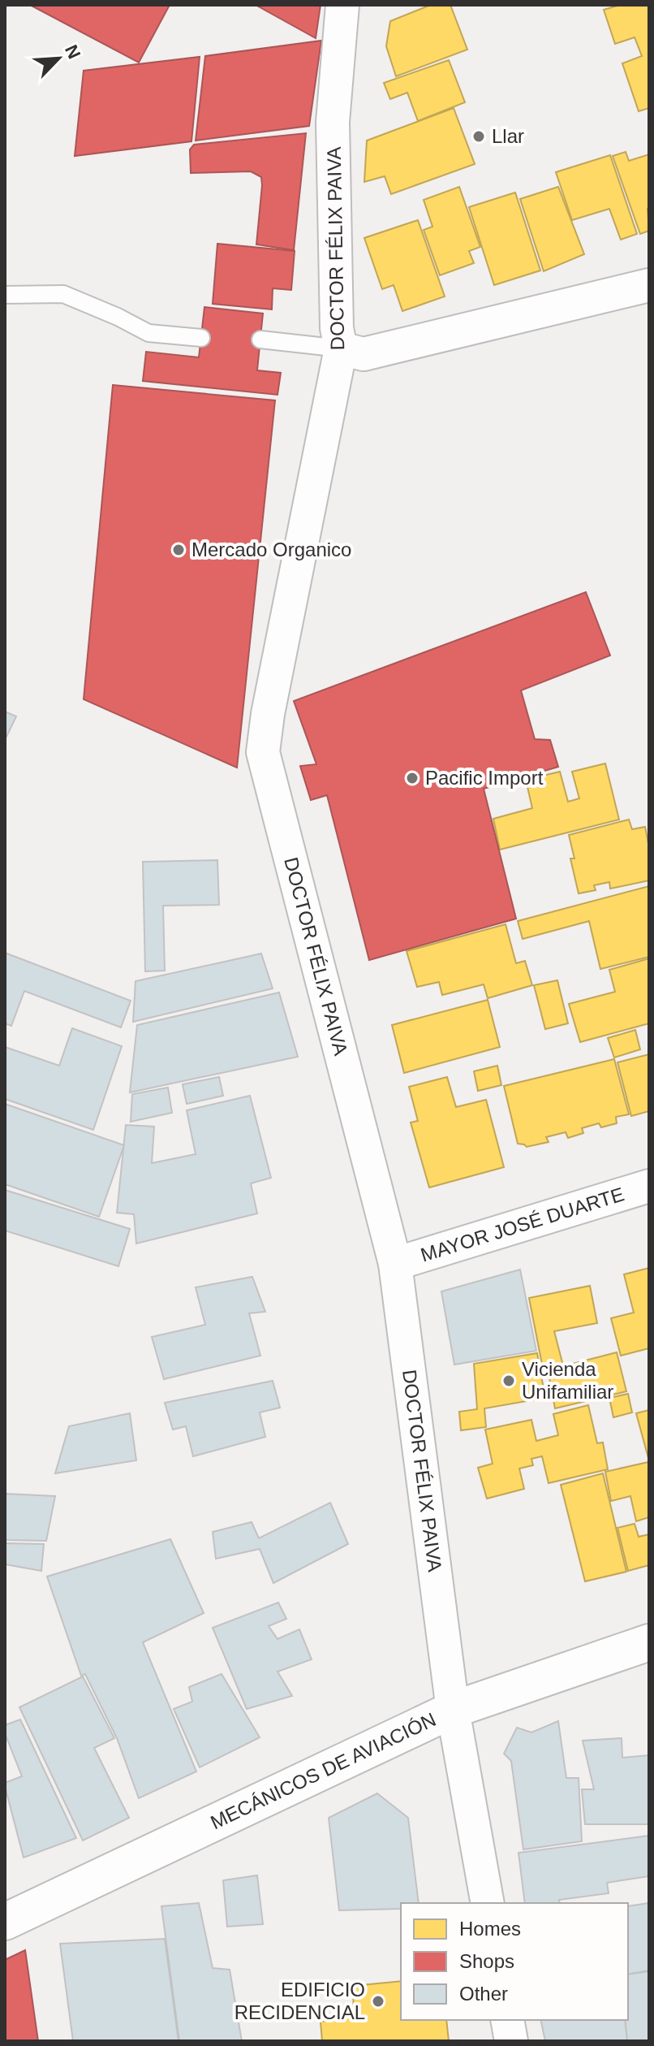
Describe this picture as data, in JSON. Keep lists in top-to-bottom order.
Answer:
{
  "streets": {
    "street": ["DOCTOR FÉLIX PAIVA", "MAYOR JOSÉ DUARTE", "MECÁNICOS DE AVIACIÓN"]
  },
  "crossings": [
    ["DOCTOR FÉLIX PAIVA", "MAYOR JOSÉ DUARTE"],
    ["DOCTOR FÉLIX PAIVA", "MECÁNICOS DE AVIACIÓN"]
  ],
  "places": [
    "Llar",
    "Mercado Organico",
    "Pacific Import",
    "Vicienda Unifamiliar",
    "EDIFICIO RECIDENCIAL"
  ],
  "legend": ["Homes", "Shops", "Other"],
  "north": "top right"
}
